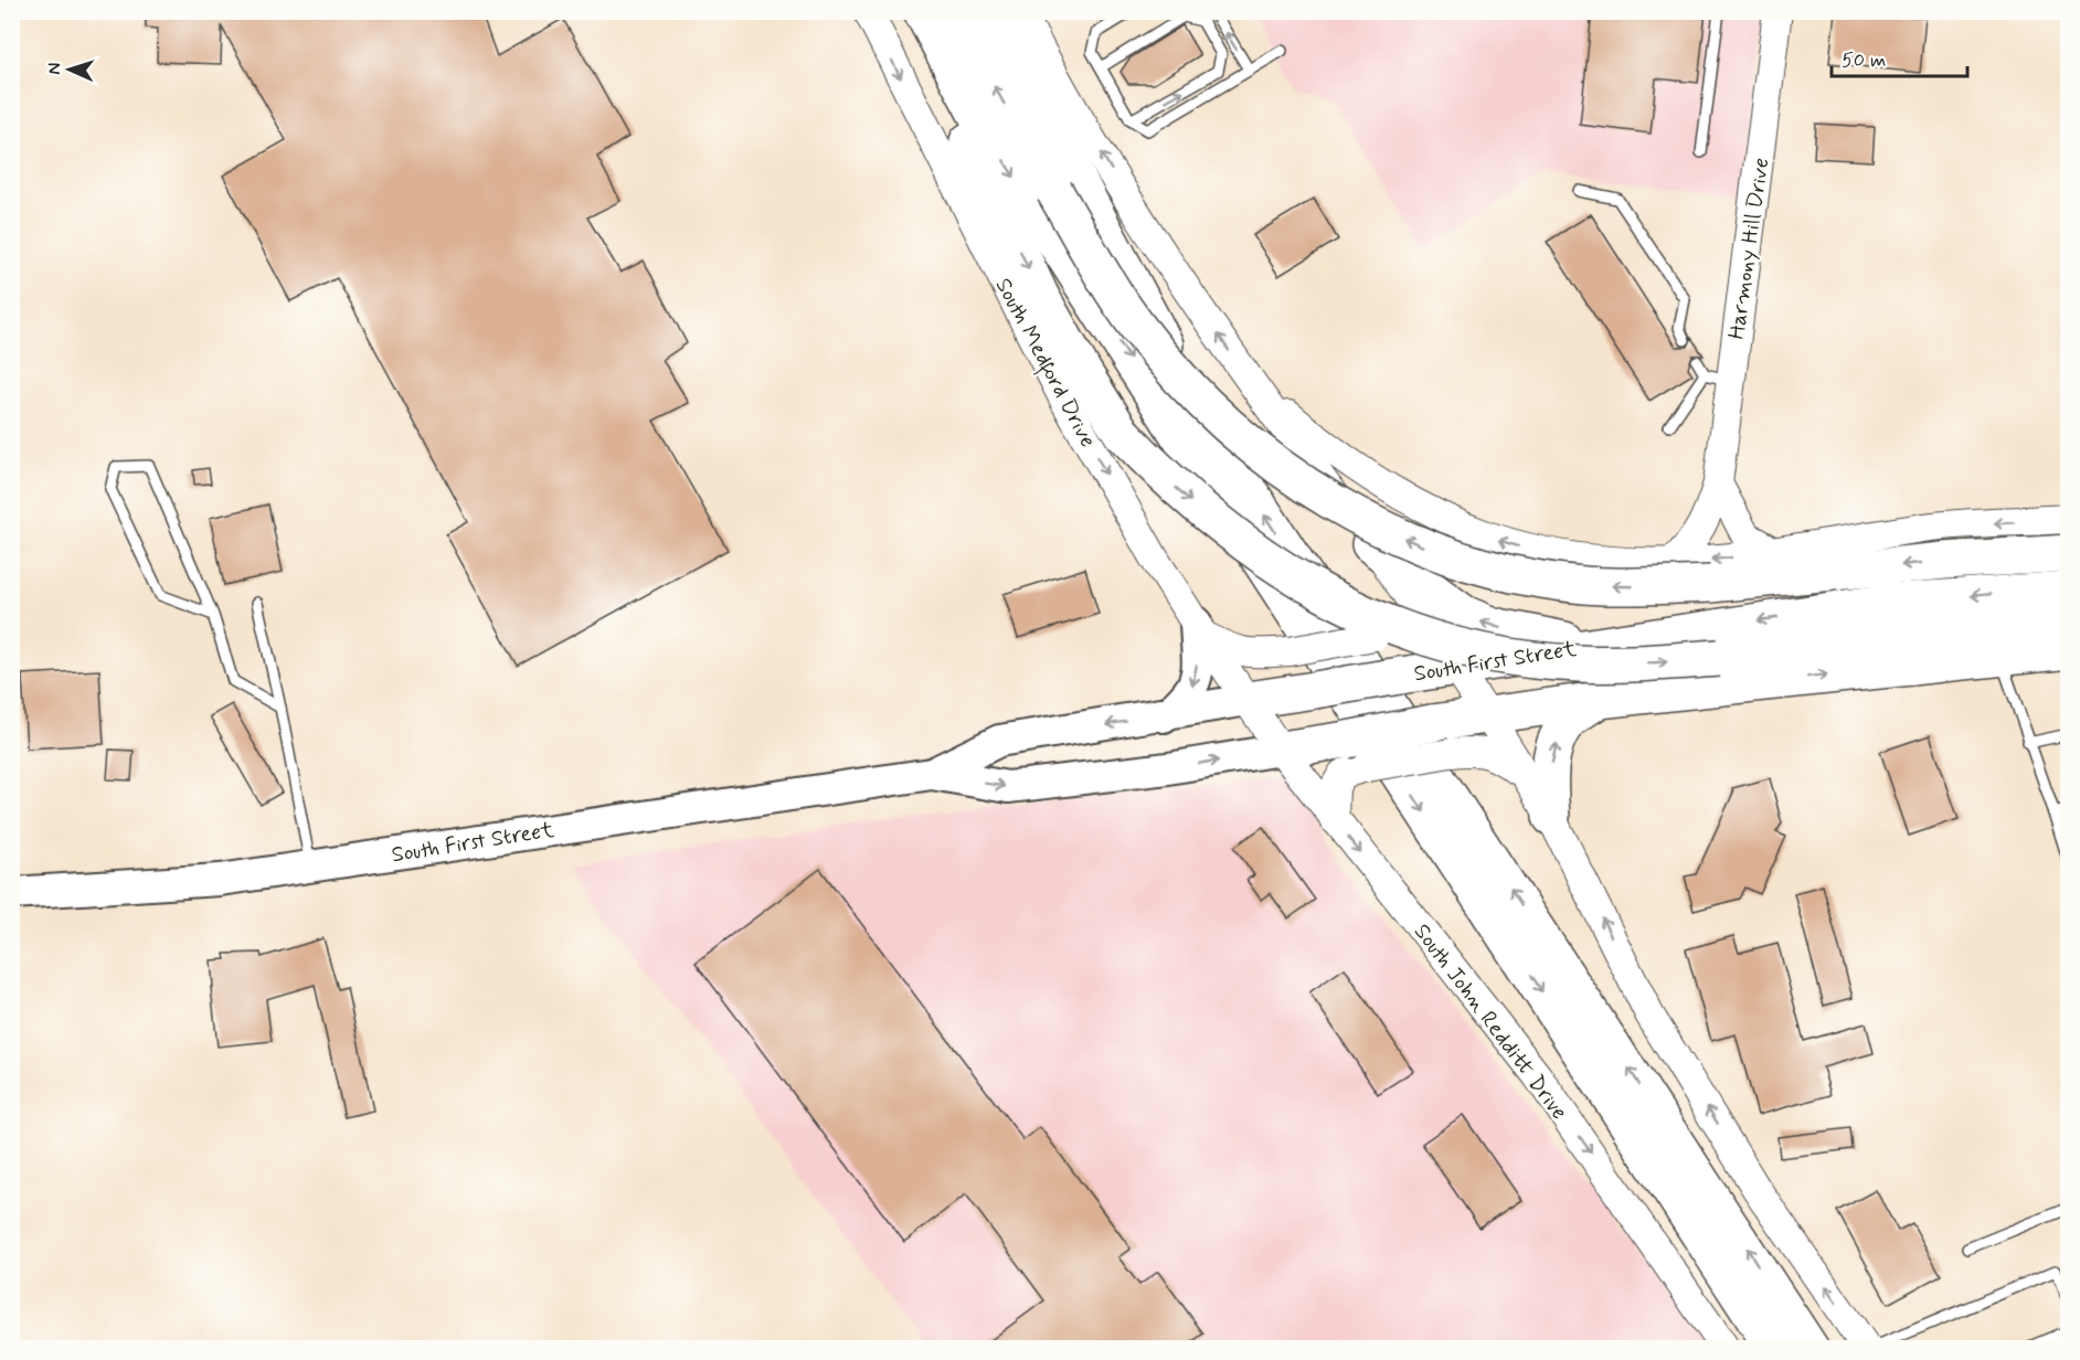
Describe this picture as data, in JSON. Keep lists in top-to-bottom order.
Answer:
{
  "streets": {
    "highway": ["South First Street"],
    "main road": ["Harmony Hill Drive", "South Medford Drive", "South John Redditt Drive"]
  },
  "crossings": [
    ["South Medford Drive", "South First Street"],
    ["South Medford Drive", "South John Redditt Drive"],
    ["South First Street", "South John Redditt Drive"]
  ],
  "scale_bar": "50 m",
  "north": "left"
}
